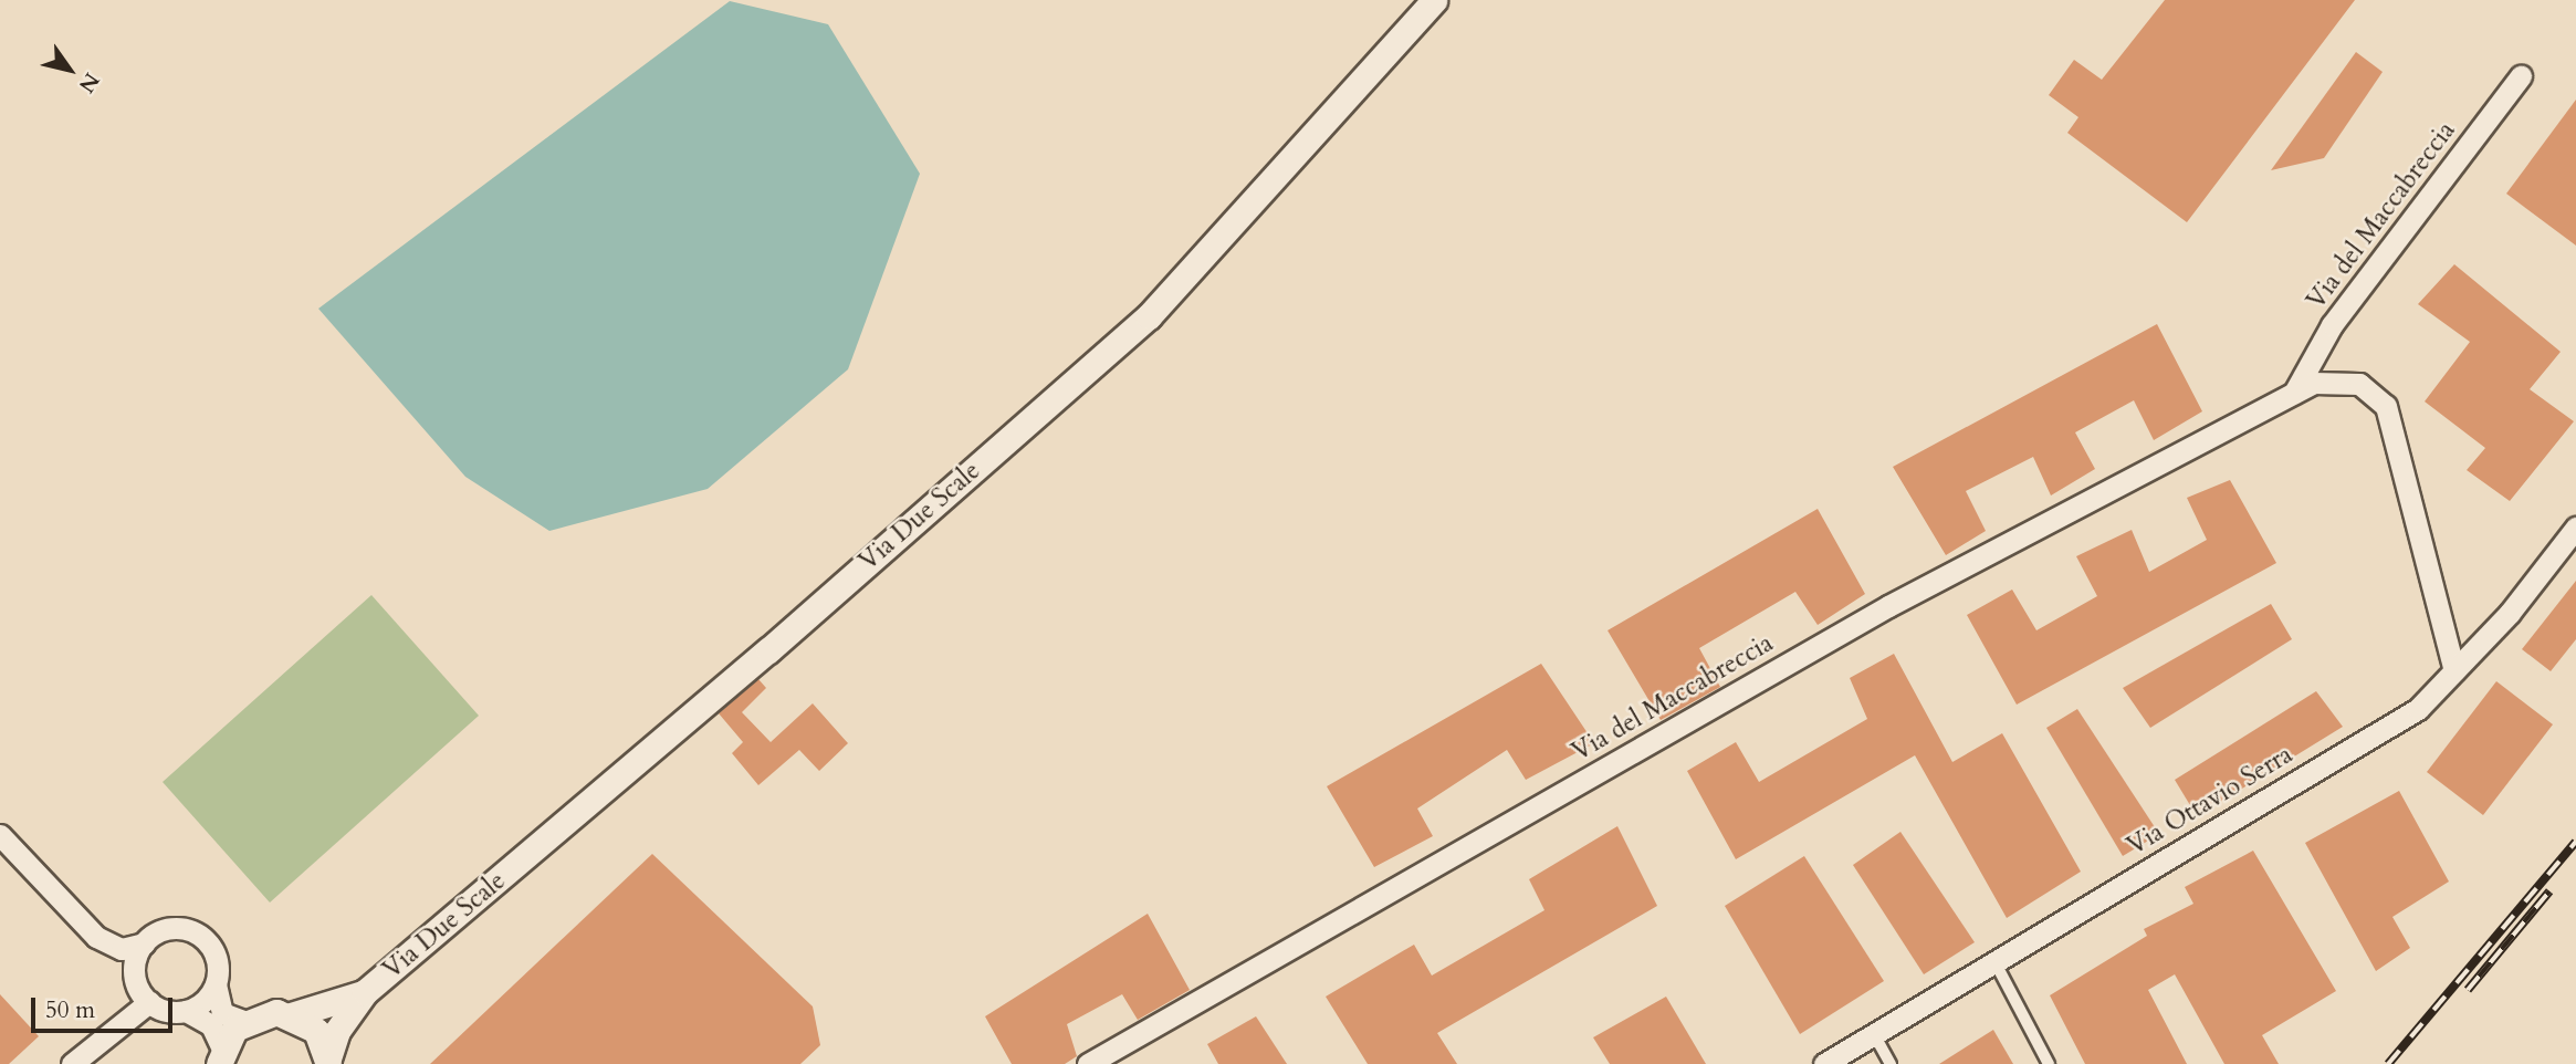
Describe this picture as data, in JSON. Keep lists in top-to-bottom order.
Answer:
{
  "streets": {
    "street": ["Via del Maccabreccia", "Via Due Scale", "Via Ottavio Serra"]
  },
  "crossings": [
    ["Via del Maccabreccia", "Via Ottavio Serra"]
  ],
  "scale_bar": "50 m",
  "north": "bottom right"
}
